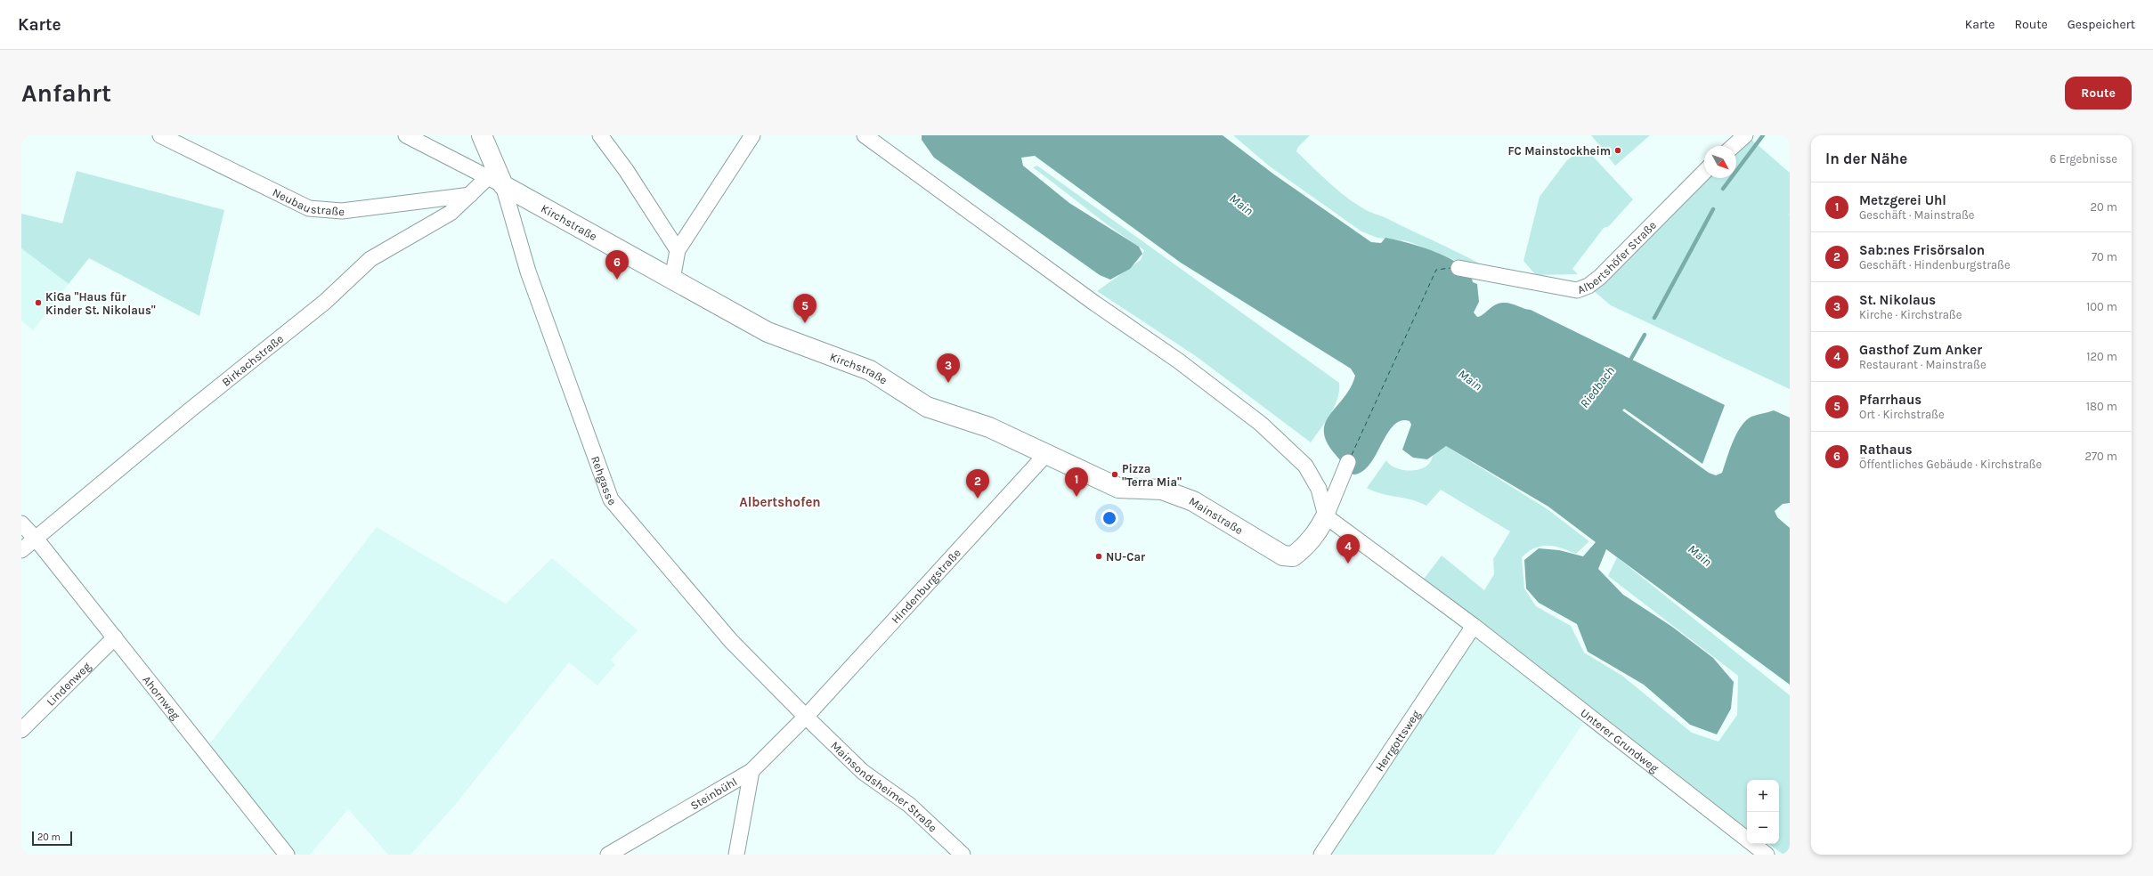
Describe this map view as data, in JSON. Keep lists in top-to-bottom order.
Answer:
{
  "streets": {
    "street": [
      "Neubaustraße",
      "Kirchstraße",
      "Albertshöfer Straße",
      "Birkachstraße",
      "Rehgasse",
      "Mainstraße",
      "Hindenburgstraße",
      "Lindenweg",
      "Ahornweg",
      "Herrgottsweg",
      "Unterer Grundweg",
      "Mainsondsheimer Straße",
      "Steinbühl"
    ]
  },
  "crossings": [
    ["Neubaustraße", "Birkachstraße"],
    ["Kirchstraße", "Birkachstraße"],
    ["Kirchstraße", "Rehgasse"],
    ["Kirchstraße", "Mainstraße"],
    ["Kirchstraße", "Hindenburgstraße"],
    ["Birkachstraße", "Rehgasse"],
    ["Birkachstraße", "Ahornweg"],
    ["Rehgasse", "Hindenburgstraße"],
    ["Rehgasse", "Mainsondsheimer Straße"],
    ["Rehgasse", "Steinbühl"],
    ["Mainstraße", "Hindenburgstraße"],
    ["Hindenburgstraße", "Mainsondsheimer Straße"],
    ["Hindenburgstraße", "Steinbühl"],
    ["Lindenweg", "Ahornweg"],
    ["Herrgottsweg", "Unterer Grundweg"],
    ["Mainsondsheimer Straße", "Steinbühl"]
  ],
  "districts": ["Albertshofen"],
  "water": ["Main", "Riedbach"],
  "places": [
    "FC Mainstockheim",
    "KiGa \"Haus für Kinder St. Nikolaus\"",
    "Pizza \"Terra Mia\"",
    "NU-Car"
  ],
  "scale_bar": "20 m",
  "north": "bottom right",
  "page": {
    "header": "Karte",
    "nav": ["Karte", "Route", "Gespeichert"],
    "buttons": "Route",
    "title": "Anfahrt",
    "heading": ["In der Nähe", "6 Ergebnisse"],
    "list": [
      {
        "mark": "1",
        "name": "Metzgerei Uhl",
        "note": "Geschäft · Mainstraße",
        "value": "20 m"
      },
      {
        "mark": "2",
        "name": "Sab:nes Frisörsalon",
        "note": "Geschäft · Hindenburgstraße",
        "value": "70 m"
      },
      {
        "mark": "3",
        "name": "St. Nikolaus",
        "note": "Kirche · Kirchstraße",
        "value": "100 m"
      },
      {
        "mark": "4",
        "name": "Gasthof Zum Anker",
        "note": "Restaurant · Mainstraße",
        "value": "120 m"
      },
      {
        "mark": "5",
        "name": "Pfarrhaus",
        "note": "Ort · Kirchstraße",
        "value": "180 m"
      },
      {
        "mark": "6",
        "name": "Rathaus",
        "note": "Öffentliches Gebäude · Kirchstraße",
        "value": "270 m"
      }
    ],
    "pins": [
      "6",
      "5",
      "3",
      "1",
      "2",
      "4"
    ],
    "map_buttons": ["+", "−"],
    "scale": "20 m"
  }
}
